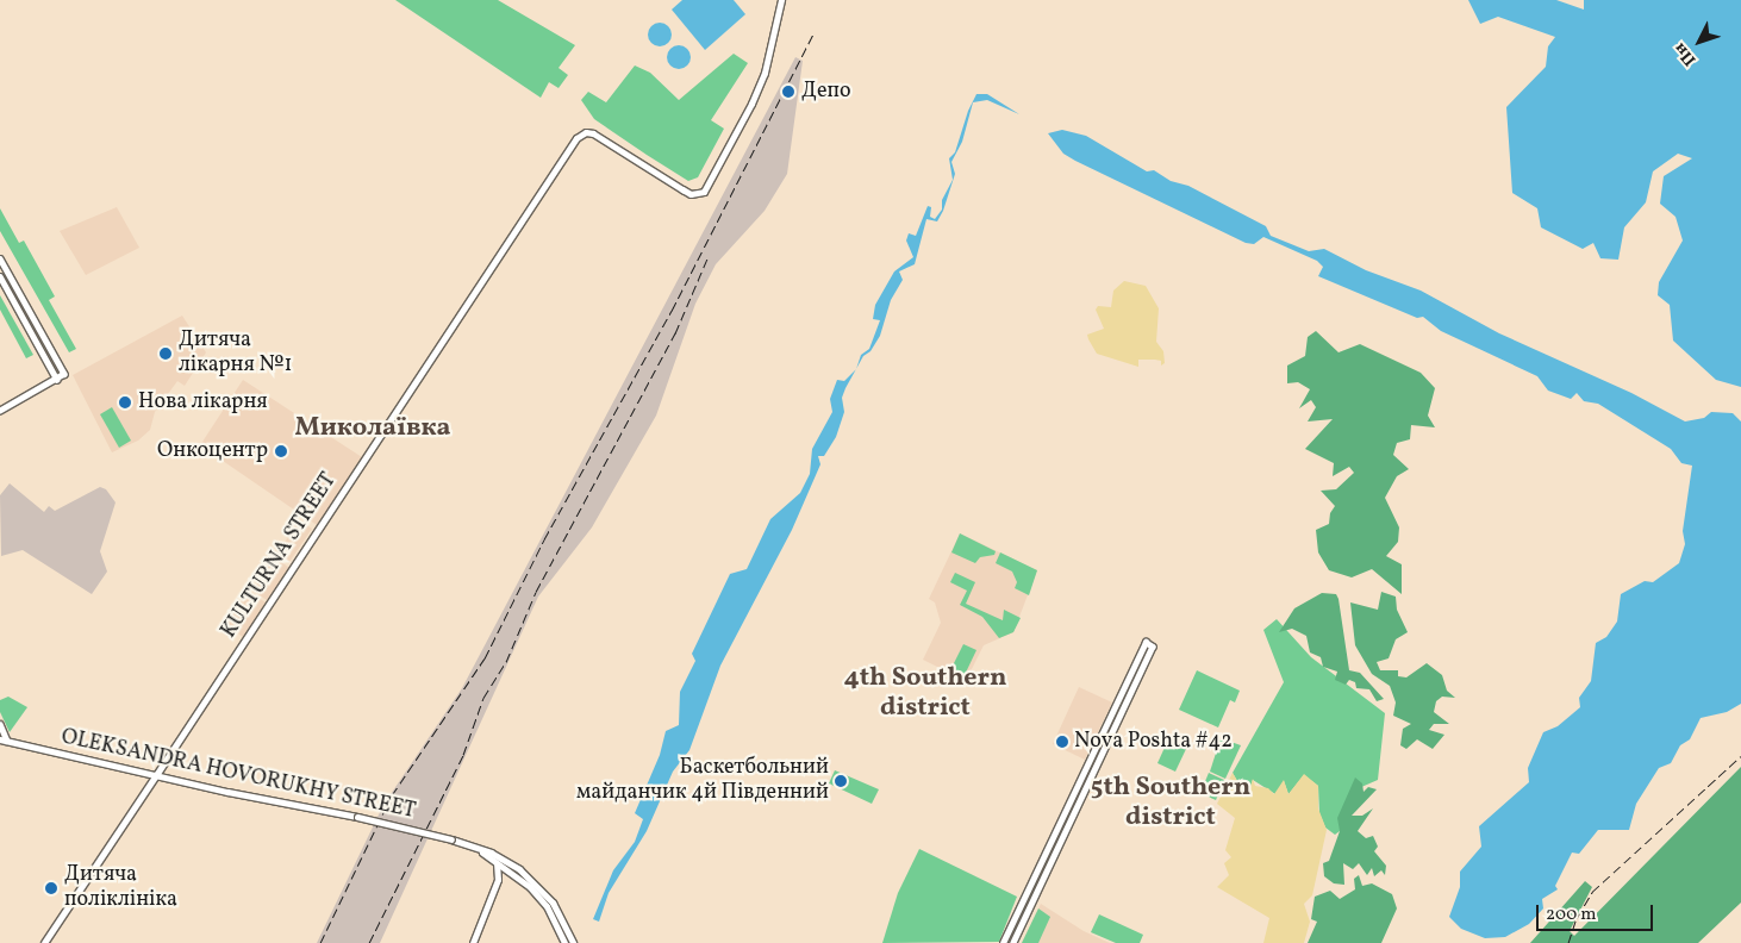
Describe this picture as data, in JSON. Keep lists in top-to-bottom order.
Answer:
{
  "streets": {
    "main road": ["KULTURNA STREET", "OLEKSANDRA HOVORUKHY STREET"]
  },
  "crossings": [
    ["KULTURNA STREET", "OLEKSANDRA HOVORUKHY STREET"]
  ],
  "districts": ["Миколаївка", "4th Southern district", "5th Southern district"],
  "places": [
    "Депо",
    "Дитяча лікарня №1",
    "Нова лікарня",
    "Онкоцентр",
    "Nova Poshta #42",
    "Баскетбольний майданчик 4й Південний",
    "Дитяча поліклініка"
  ],
  "scale_bar": "200 m",
  "north": "bottom left"
}
